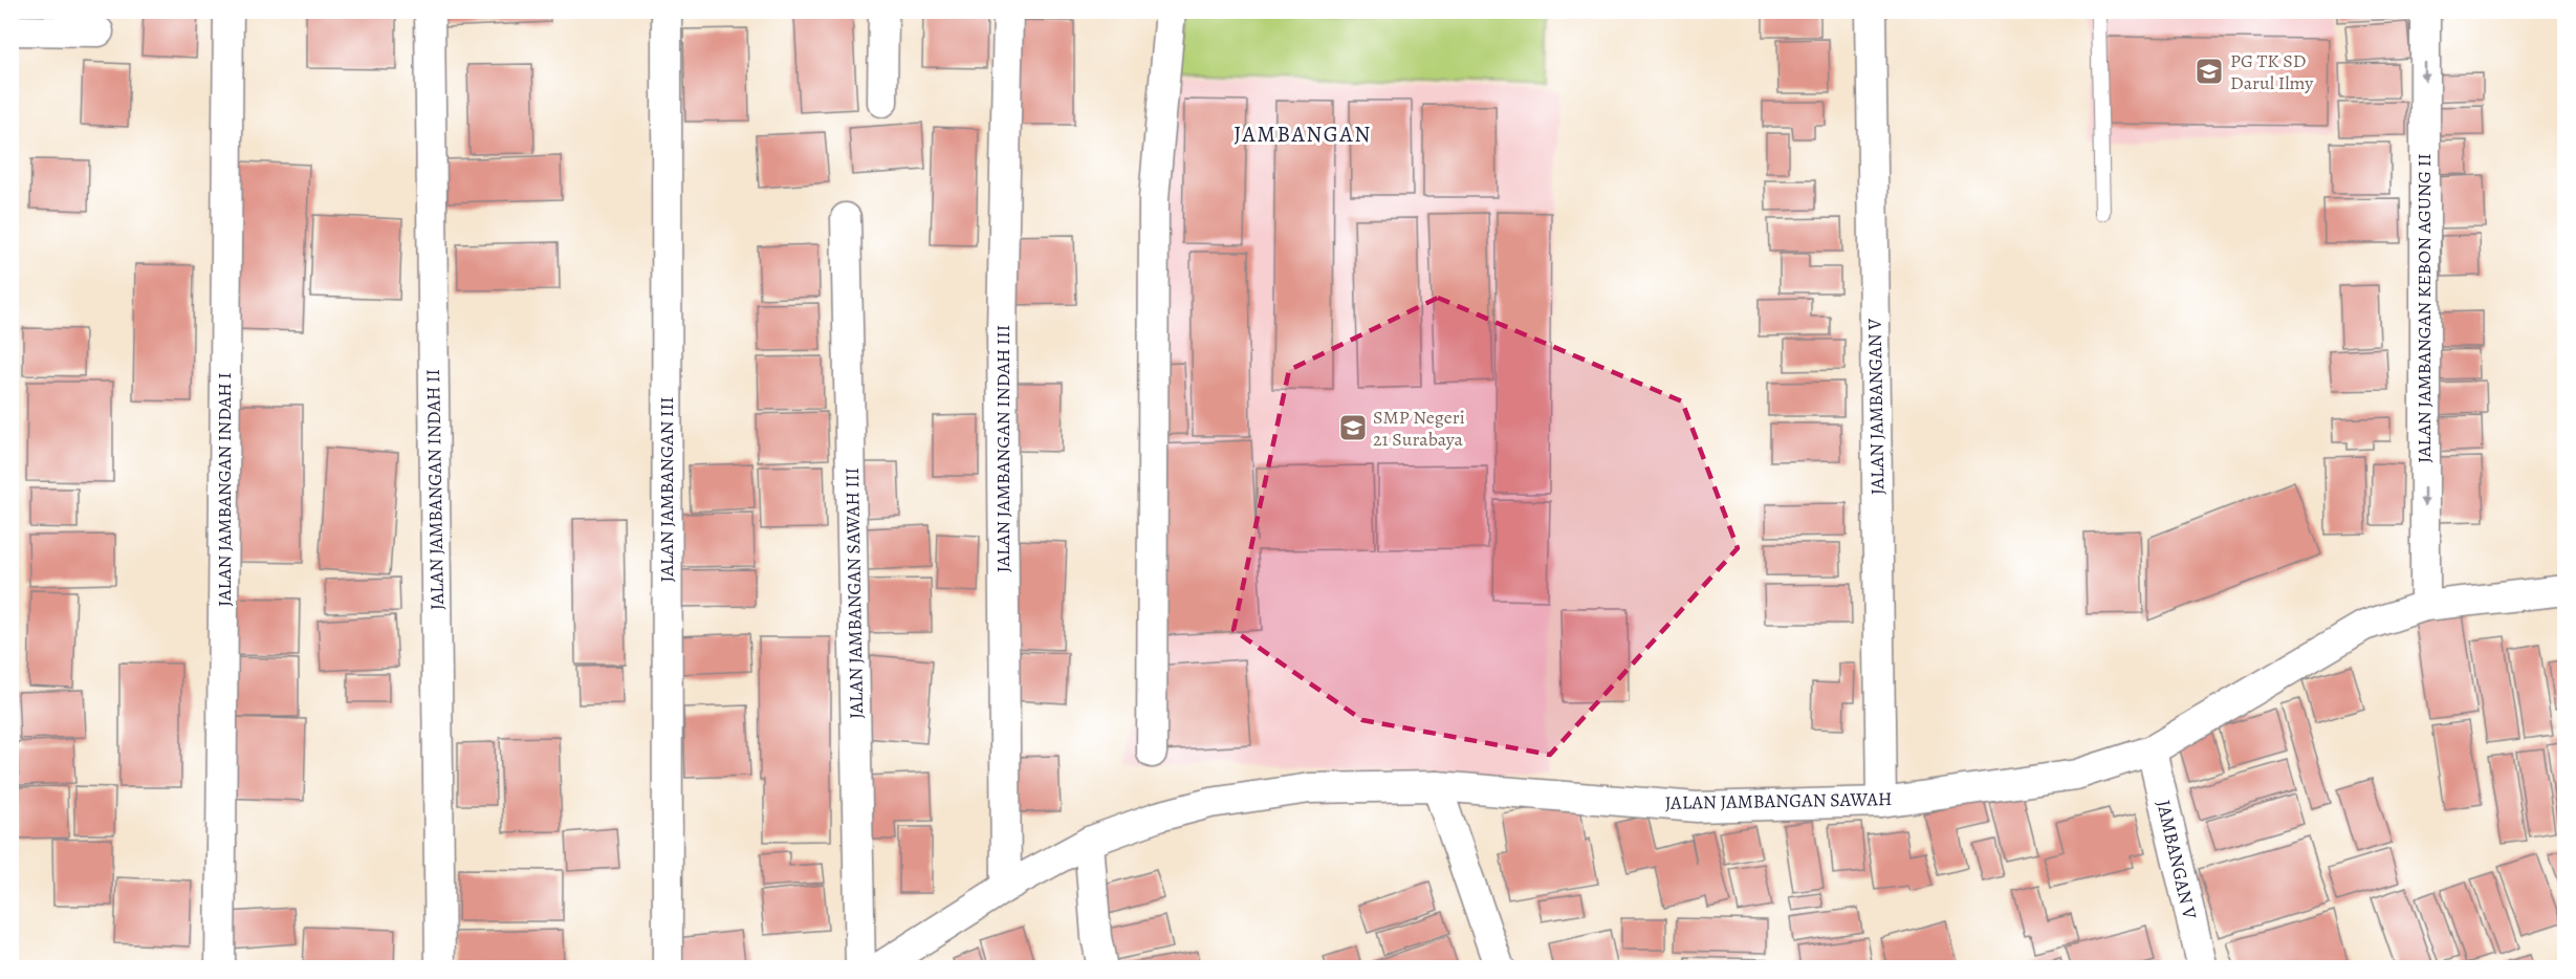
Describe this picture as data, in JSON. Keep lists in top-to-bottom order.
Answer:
{
  "streets": {
    "street": [
      "JALAN JAMBANGAN KEBON AGUNG II",
      "JALAN JAMBANGAN V",
      "JALAN JAMBANGAN INDAH III",
      "JALAN JAMBANGAN INDAH I",
      "JALAN JAMBANGAN INDAH II",
      "JALAN JAMBANGAN III",
      "JALAN JAMBANGAN SAWAH III",
      "JALAN JAMBANGAN SAWAH",
      "JAMBANGAN V"
    ]
  },
  "crossings": [
    ["JALAN JAMBANGAN KEBON AGUNG II", "JALAN JAMBANGAN SAWAH"],
    ["JALAN JAMBANGAN V", "JALAN JAMBANGAN SAWAH"],
    ["JALAN JAMBANGAN INDAH III", "JALAN JAMBANGAN SAWAH"],
    ["JALAN JAMBANGAN SAWAH", "JAMBANGAN V"]
  ],
  "one_way": ["JALAN JAMBANGAN KEBON AGUNG II"],
  "districts": ["JAMBANGAN"],
  "places": {
    "school or university": ["PG TK SD Darul Ilmy", "SMP Negeri 21 Surabaya"]
  }
}
